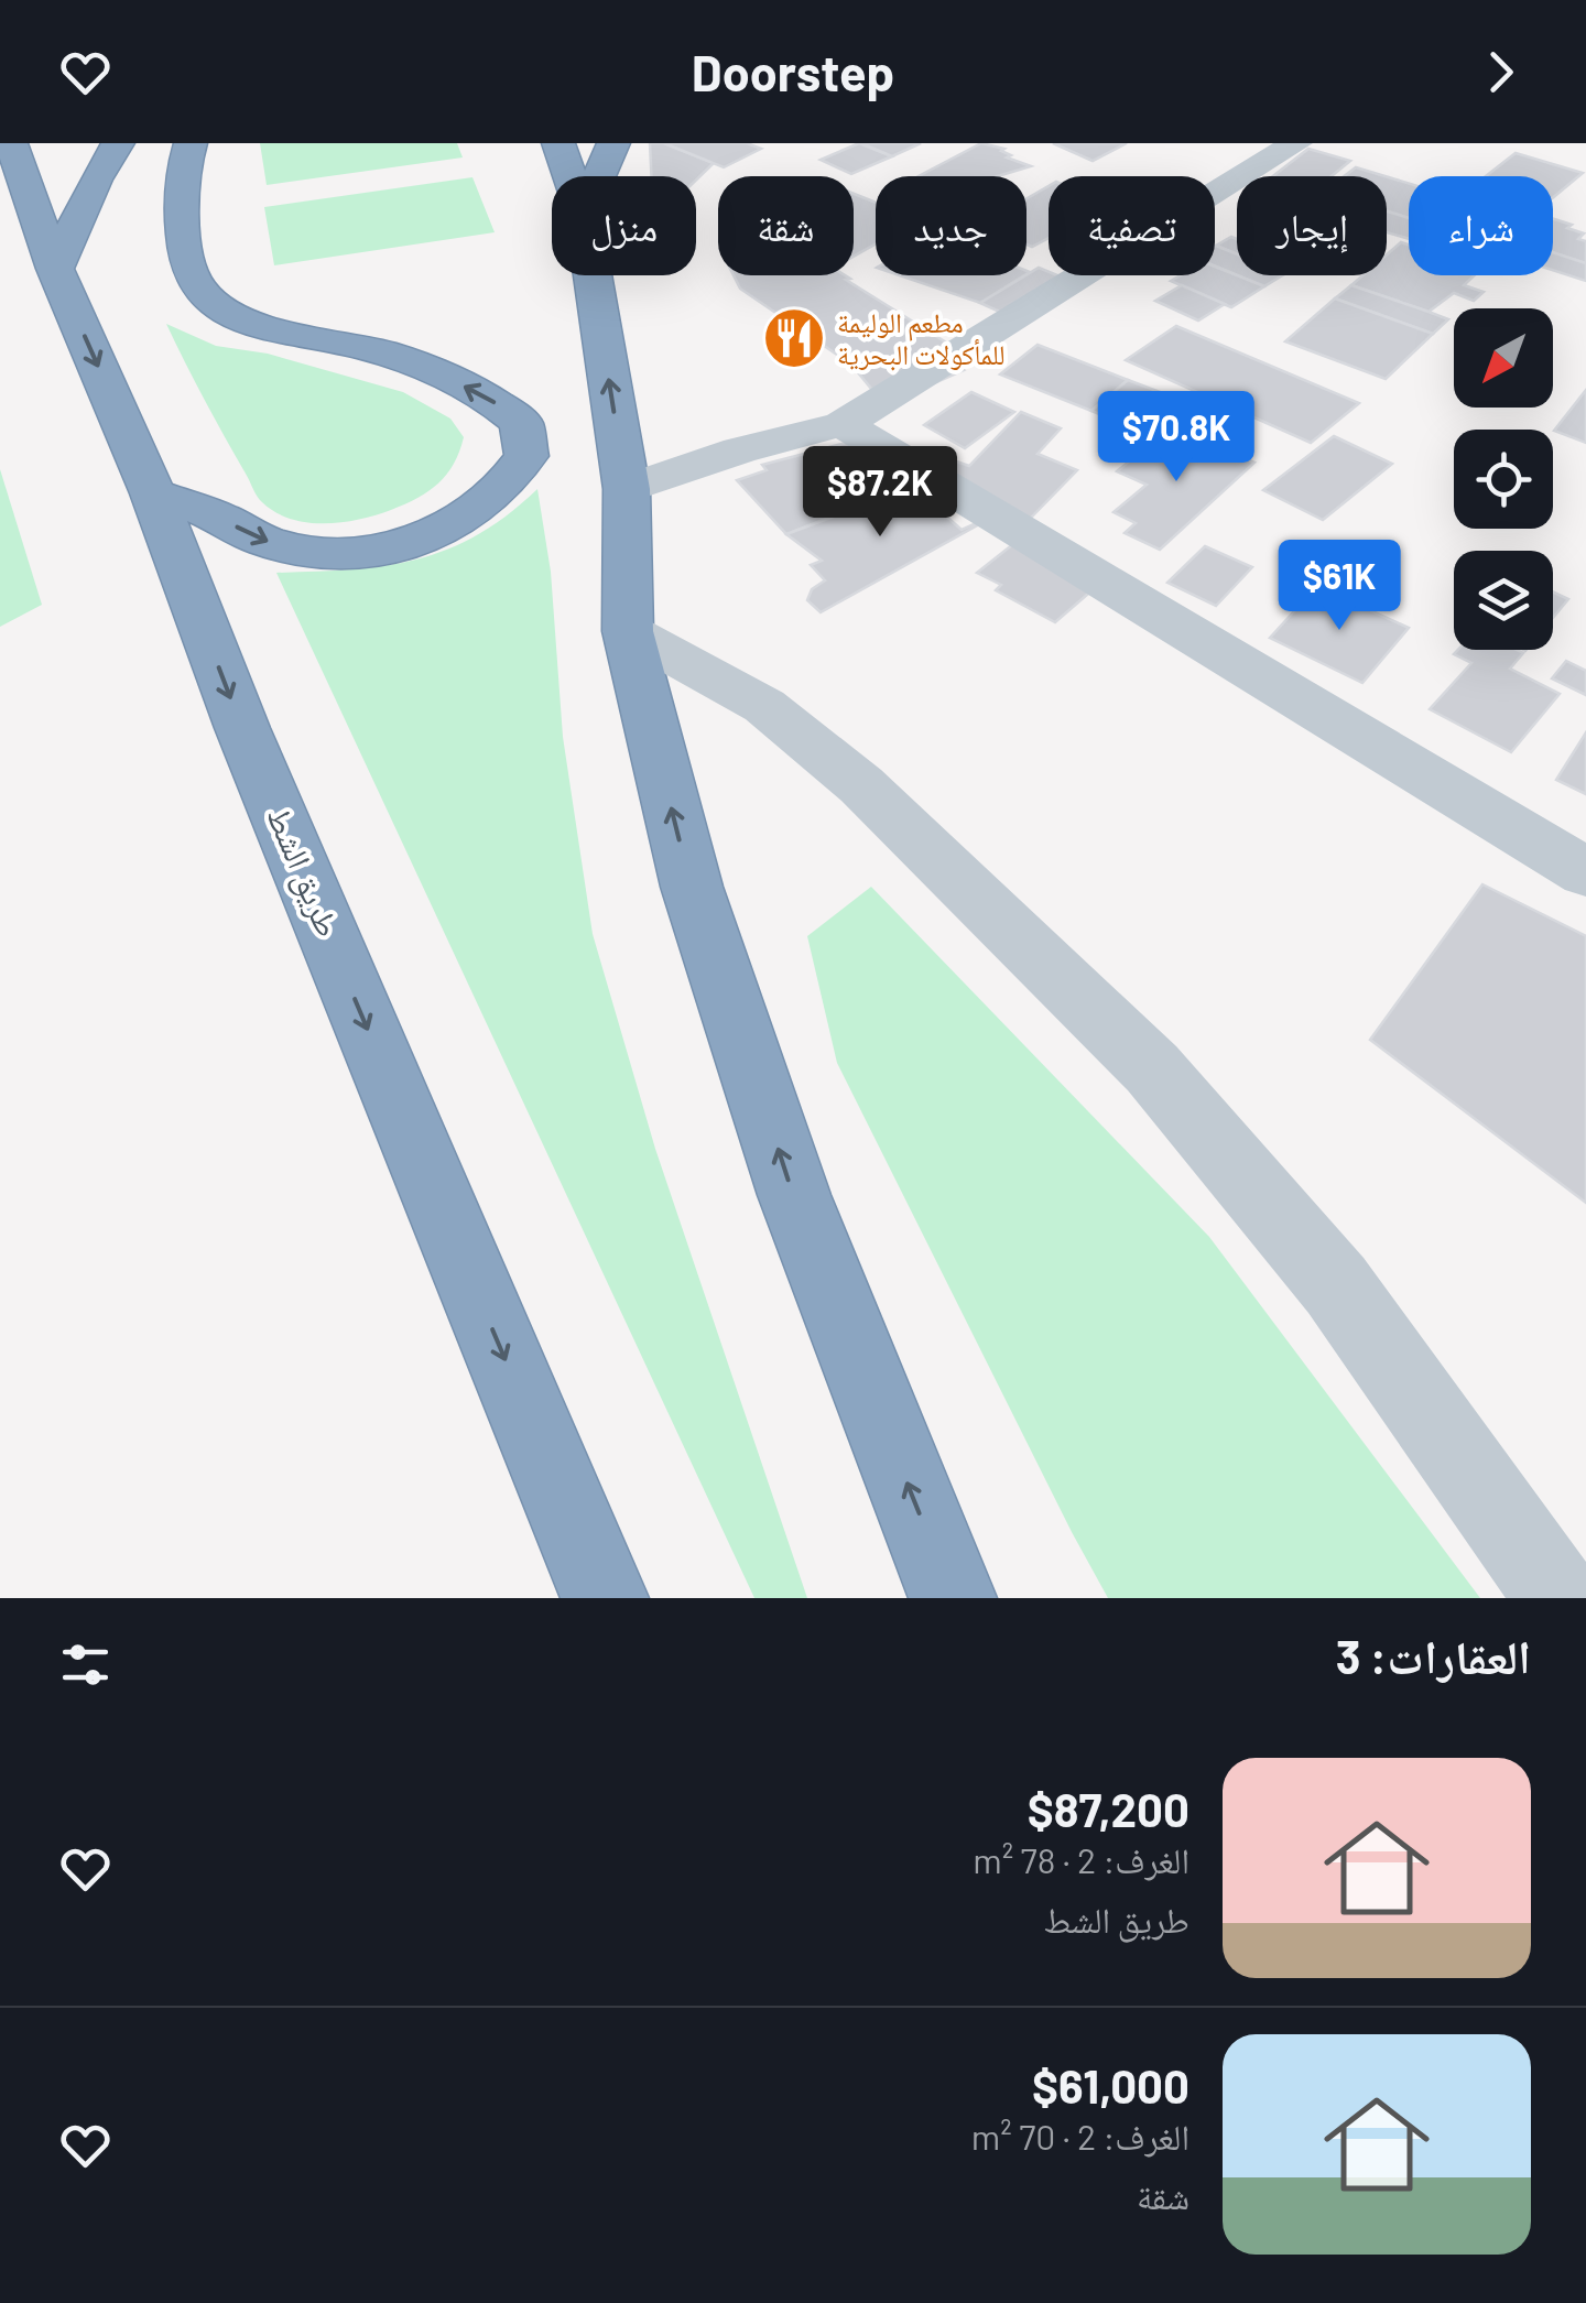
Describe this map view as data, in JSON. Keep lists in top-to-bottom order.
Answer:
{
  "streets": {
    "highway": ["طريق الشط"]
  },
  "places": {
    "restaurant": ["مطعم الوليمة للمأكولات البحرية"]
  },
  "north": "bottom left",
  "page": {
    "header": "Doorstep",
    "chip": [
      "شراء",
      "إيجار",
      "تصفية",
      "جديد",
      "شقة",
      "منزل"
    ],
    "price": ["$70.8K", "$87.2K", "$61K"],
    "heading": "العقارات: 3",
    "list": [
      {
        "name": "$87,200",
        "note": "الغرف: 2 · 78 m² · طريق الشط"
      },
      {
        "name": "$61,000",
        "note": "الغرف: 2 · 70 m² · شقة"
      }
    ]
  }
}
